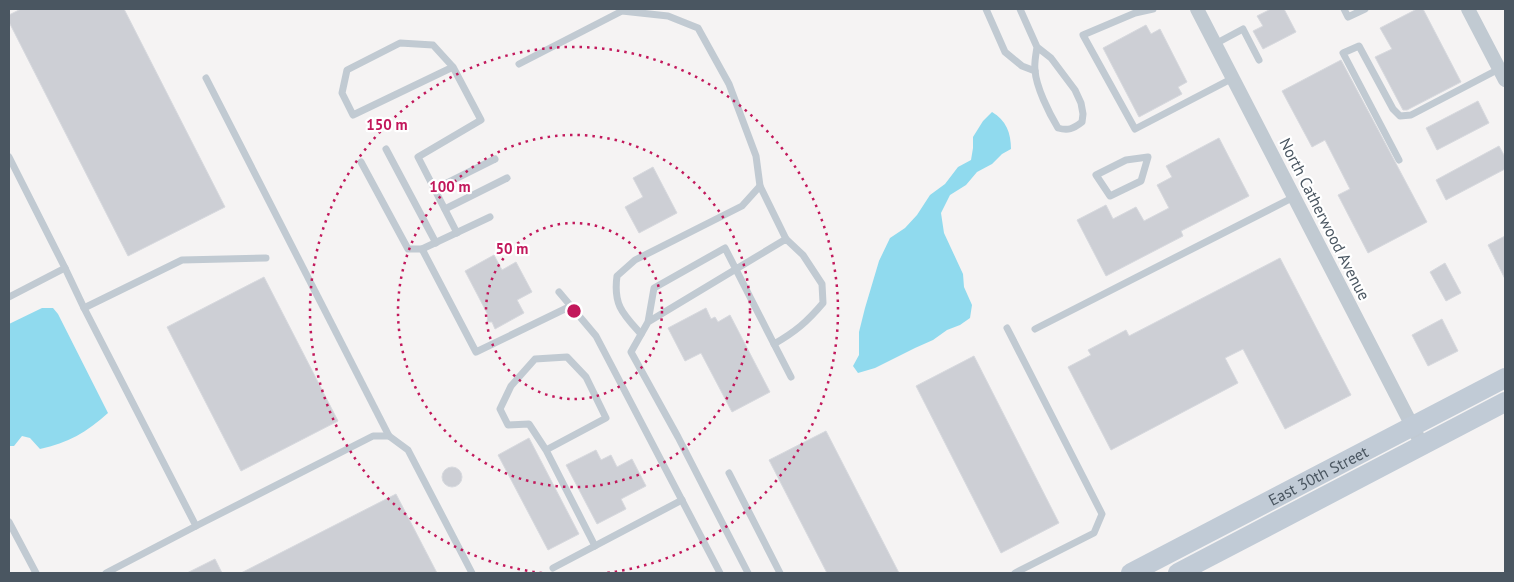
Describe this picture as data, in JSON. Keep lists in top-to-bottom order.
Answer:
{
  "streets": {
    "main road": ["East 30th Street"],
    "street": ["North Catherwood Avenue"]
  },
  "crossings": [
    ["North Catherwood Avenue", "East 30th Street"]
  ],
  "rings": ["150 m", "100 m", "50 m"]
}
